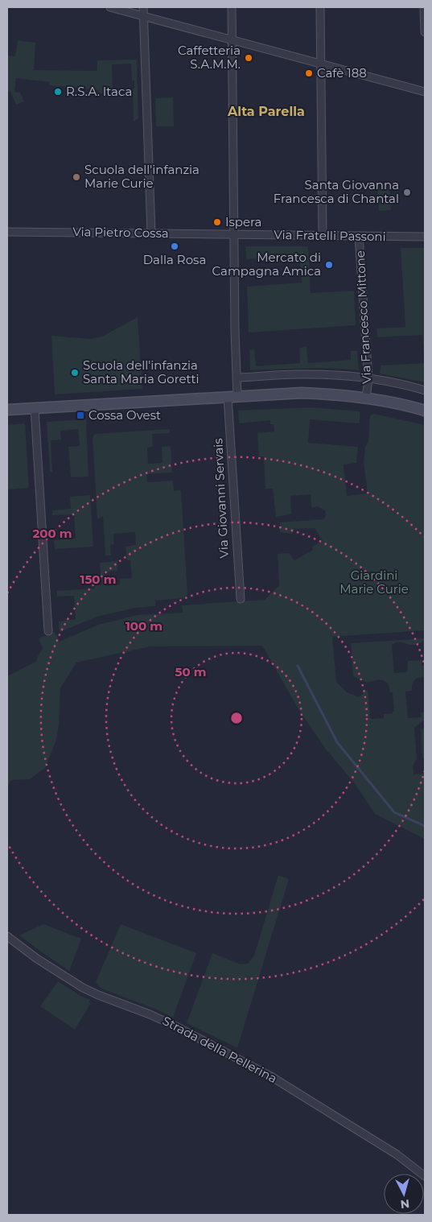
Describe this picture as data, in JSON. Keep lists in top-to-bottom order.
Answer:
{
  "streets": {
    "street": [
      "Via Pietro Cossa",
      "Via Fratelli Passoni",
      "Via Francesco Mittone",
      "Via Giovanni Servais",
      "Strada della Pellerina"
    ]
  },
  "crossings": [
    ["Via Pietro Cossa", "Via Fratelli Passoni"],
    ["Via Pietro Cossa", "Via Giovanni Servais"],
    ["Via Fratelli Passoni", "Via Francesco Mittone"],
    ["Via Fratelli Passoni", "Via Giovanni Servais"]
  ],
  "districts": ["Alta Parella"],
  "parks": ["Giardini Marie Curie"],
  "places": {
    "other": [
      "Caffetteria S.A.M.M.",
      "Cafè 188",
      "R.S.A. Itaca",
      "Scuola dell'infanzia Marie Curie",
      "Santa Giovanna Francesca di Chantal",
      "Ispera",
      "Dalla Rosa",
      "Mercato di Campagna Amica",
      "Scuola dell'infanzia Santa Maria Goretti"
    ],
    "transit": ["Cossa Ovest"]
  },
  "north": "bottom",
  "rings": [
    "200 m",
    "150 m",
    "100 m",
    "50 m"
  ]
}
